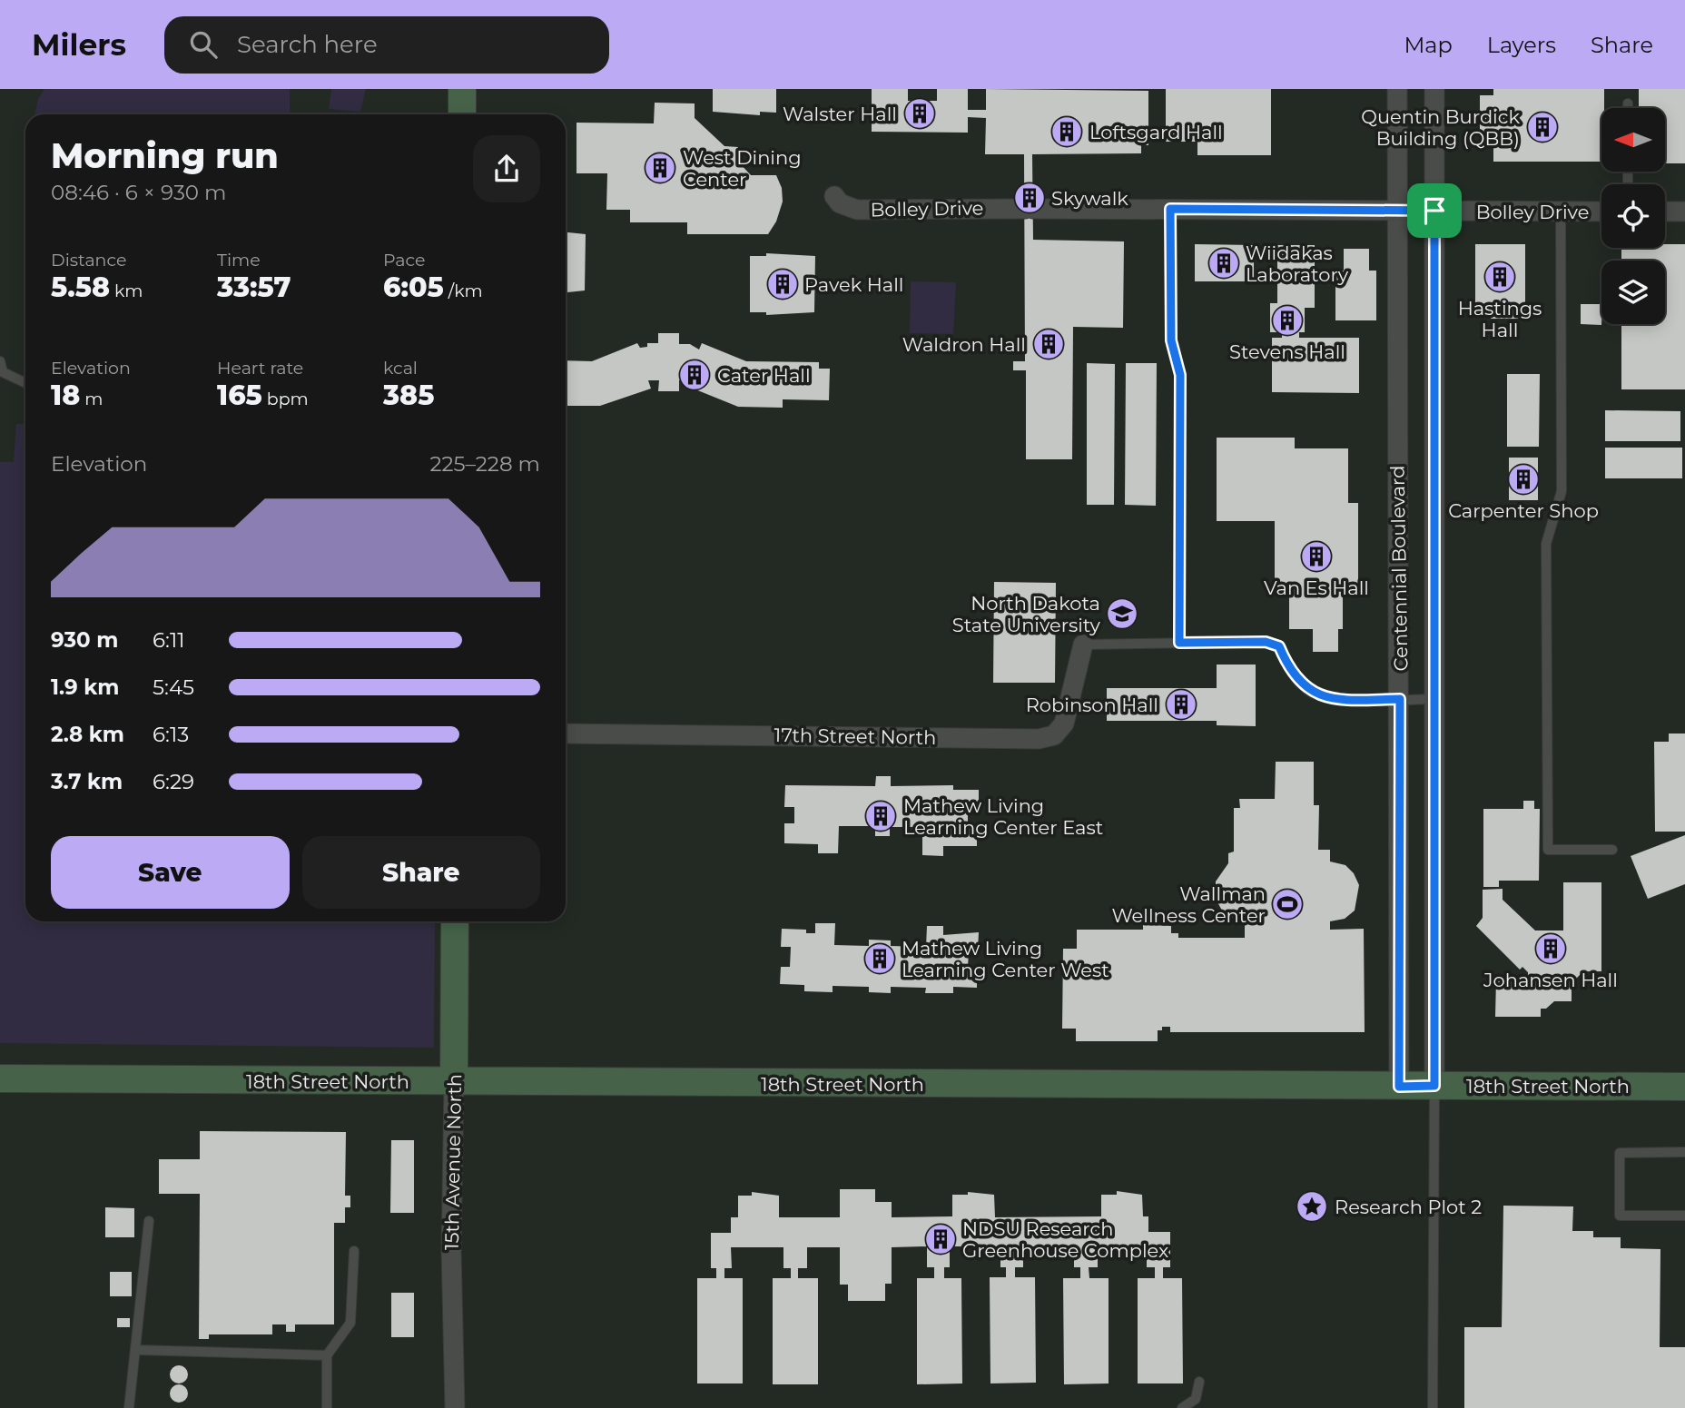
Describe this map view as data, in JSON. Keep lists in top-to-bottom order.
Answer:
{
  "streets": {
    "street": [
      "Bolley Drive",
      "Centennial Boulevard",
      "17th Street North",
      "18th Street North",
      "15th Avenue North"
    ]
  },
  "crossings": [
    ["Bolley Drive", "Centennial Boulevard"],
    ["Centennial Boulevard", "18th Street North"],
    ["18th Street North", "15th Avenue North"]
  ],
  "places": {
    "building": [
      "Walster Hall",
      "Quentin Burdick Building (QBB)",
      "Loftsgard Hall",
      "West Dining Center",
      "Skywalk",
      "Wiidakas Laboratory",
      "Hastings Hall",
      "Pavek Hall",
      "Stevens Hall",
      "Waldron Hall",
      "Cater Hall",
      "Carpenter Shop",
      "Van Es Hall",
      "Robinson Hall",
      "Mathew Living Learning Center East",
      "Johansen Hall",
      "Mathew Living Learning Center West",
      "NDSU Research Greenhouse Complex"
    ],
    "school or university": ["North Dakota State University"],
    "sports": ["Wallman Wellness Center"],
    "place": ["Research Plot 2"]
  },
  "north": "left",
  "page": {
    "header": "Milers",
    "search": "Search here",
    "nav": ["Map", "Layers", "Share"],
    "heading": ["Morning run", "08:46 · 6 × 930 m"],
    "stats": [
      ["Distance", "5.58 km"],
      ["Time", "33:57"],
      ["Pace", "6:05 /km"],
      ["Elevation", "18 m"],
      ["Heart rate", "165 bpm"],
      ["kcal", "385"]
    ],
    "chart": ["Elevation", "225–228 m"],
    "list": [
      {
        "name": "930 m",
        "note": "6:11"
      },
      {
        "name": "1.9 km",
        "note": "5:45"
      },
      {
        "name": "2.8 km",
        "note": "6:13"
      },
      {
        "name": "3.7 km",
        "note": "6:29"
      }
    ],
    "buttons": ["Save", "Share"]
  }
}
